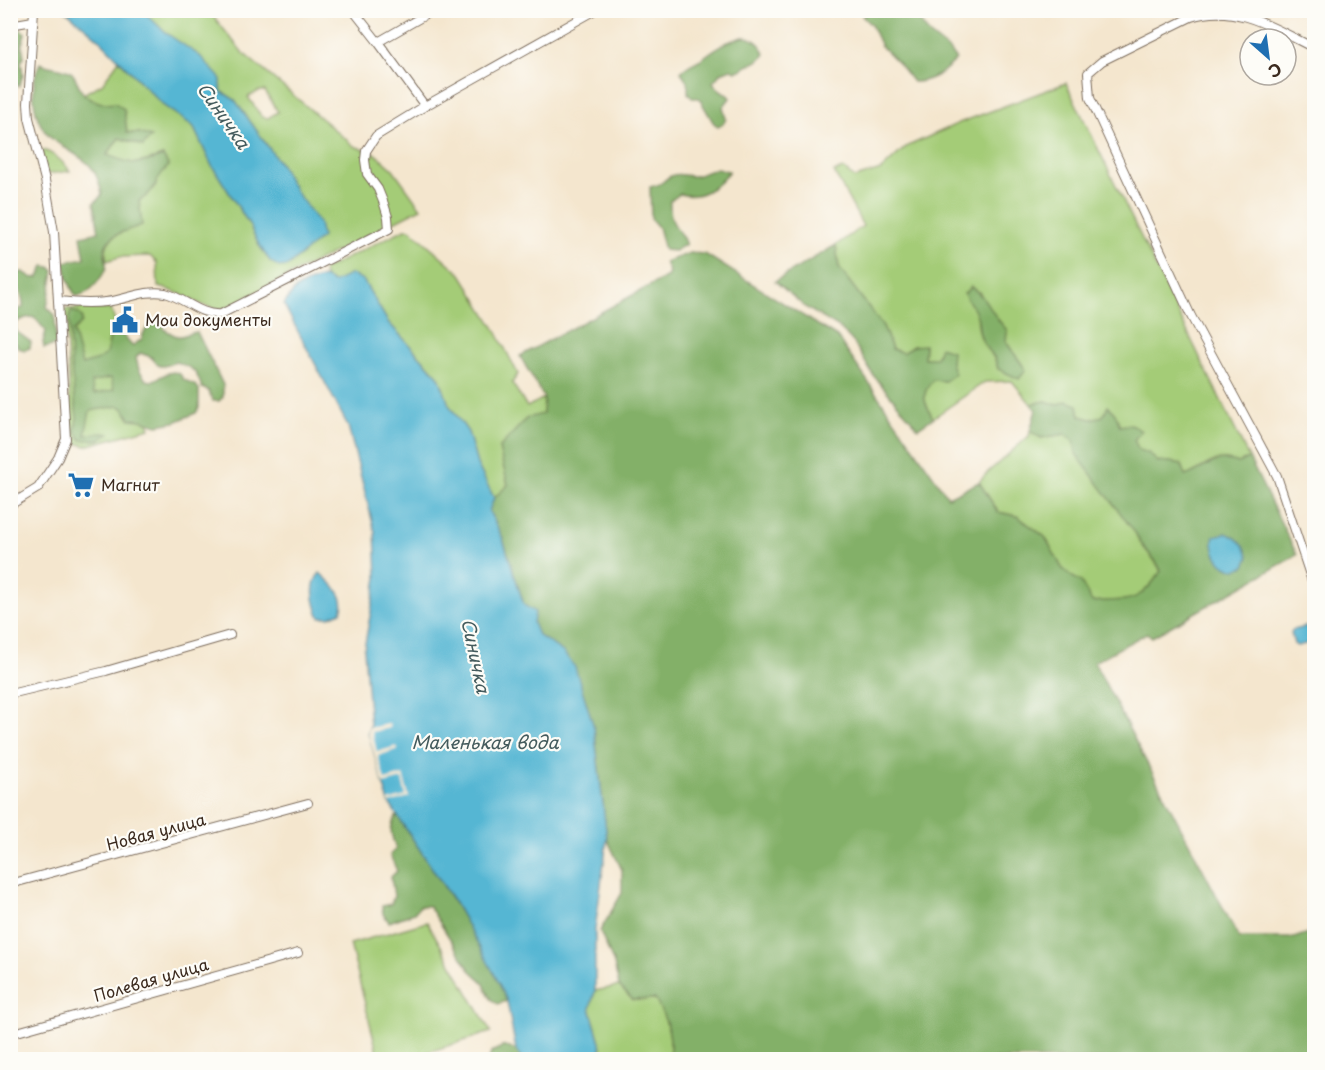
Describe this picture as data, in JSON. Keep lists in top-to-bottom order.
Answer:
{
  "streets": {
    "street": ["Новая улица", "Полевая улица"]
  },
  "water": ["Синичка", "Маленькая вода"],
  "places": {
    "public building": ["Мои документы"],
    "supermarket": ["Магнит"]
  },
  "north": "bottom right"
}
